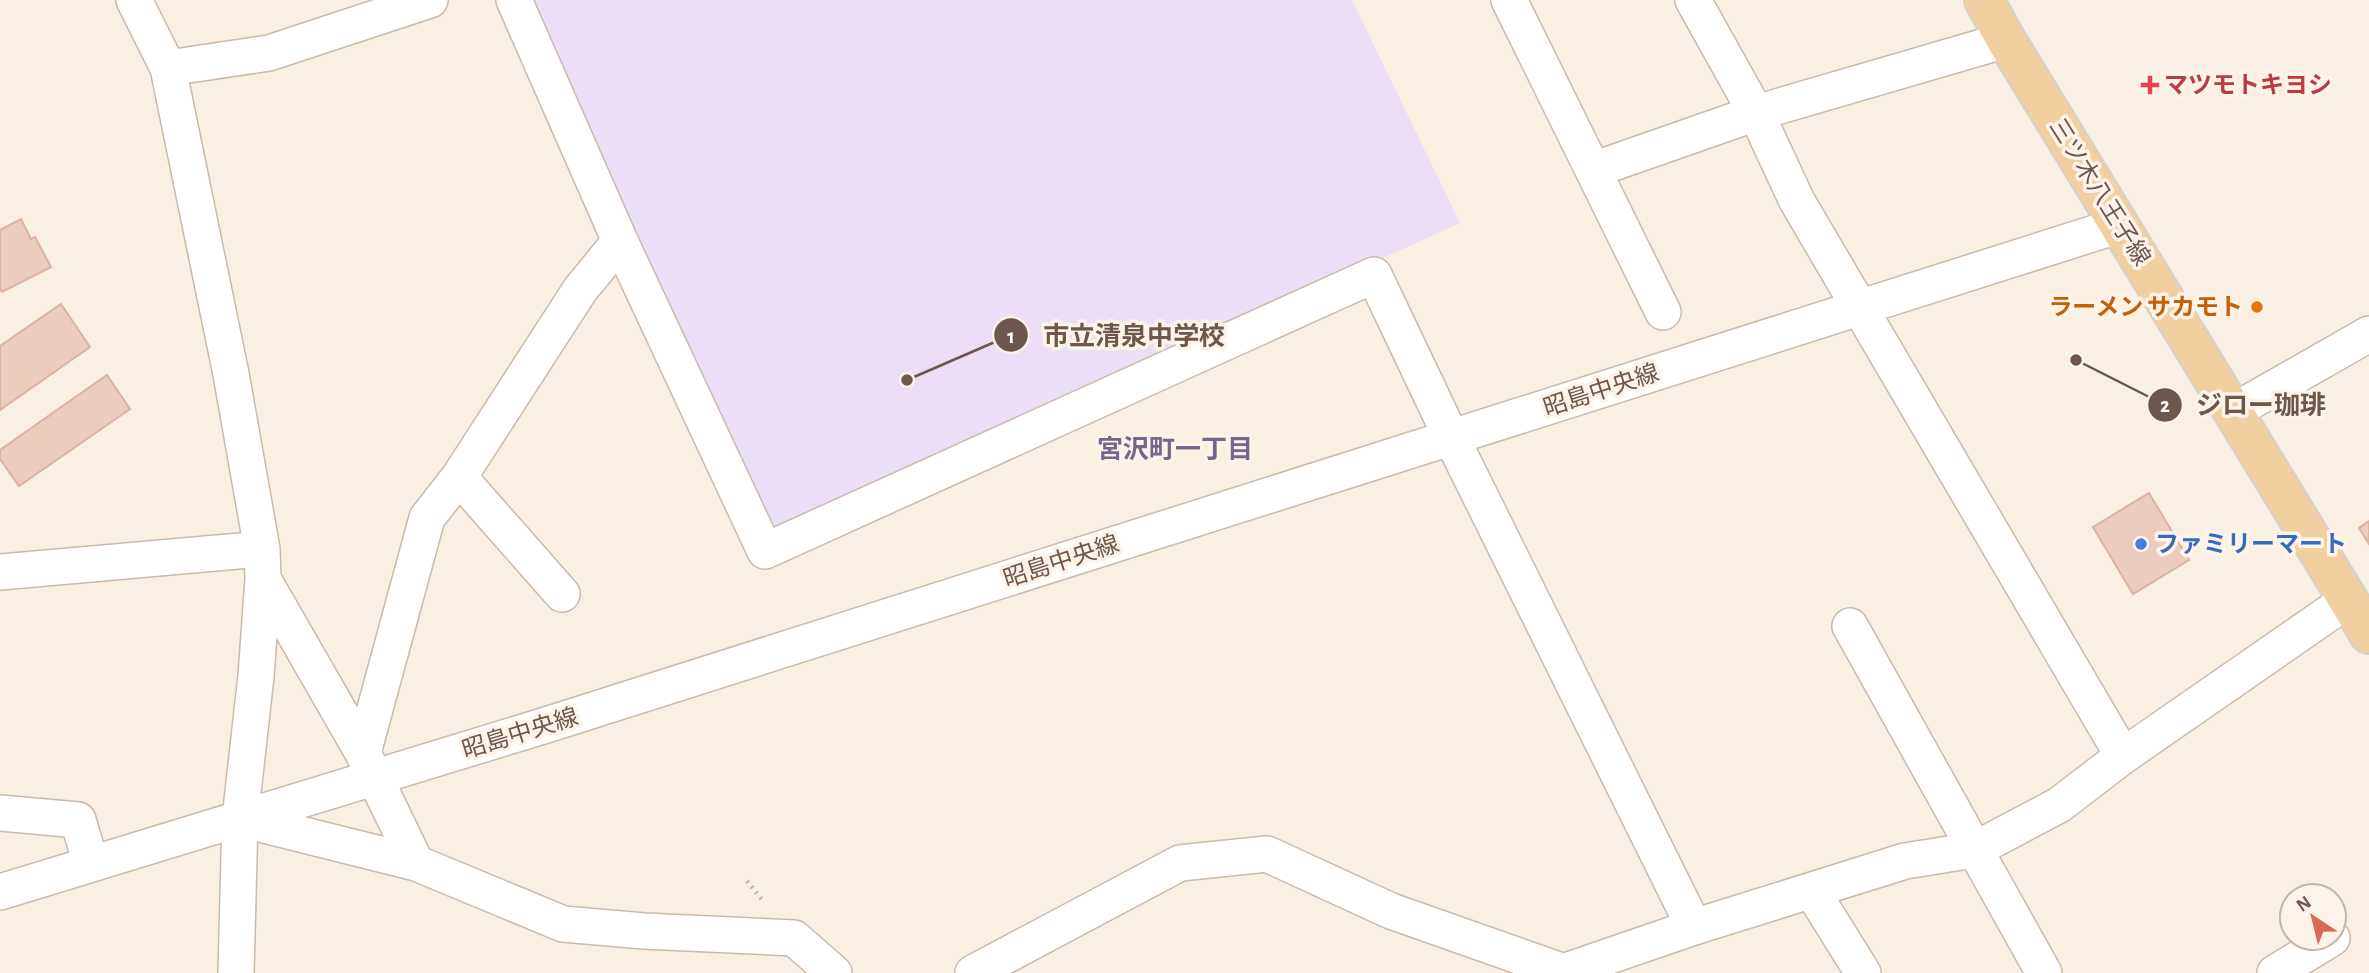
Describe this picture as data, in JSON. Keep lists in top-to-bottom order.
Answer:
{
  "streets": {
    "main road": ["三ツ木八王子線"],
    "street": ["昭島中央線"]
  },
  "crossings": [
    ["三ツ木八王子線", "昭島中央線"]
  ],
  "districts": ["宮沢町一丁目"],
  "places": {
    "health": ["マツモトキヨシ"],
    "other": [
      "ラーメン サカモト",
      "ジロー珈琲",
      "市立清泉中学校",
      "ファミリーマート"
    ]
  },
  "north": "top left"
}
